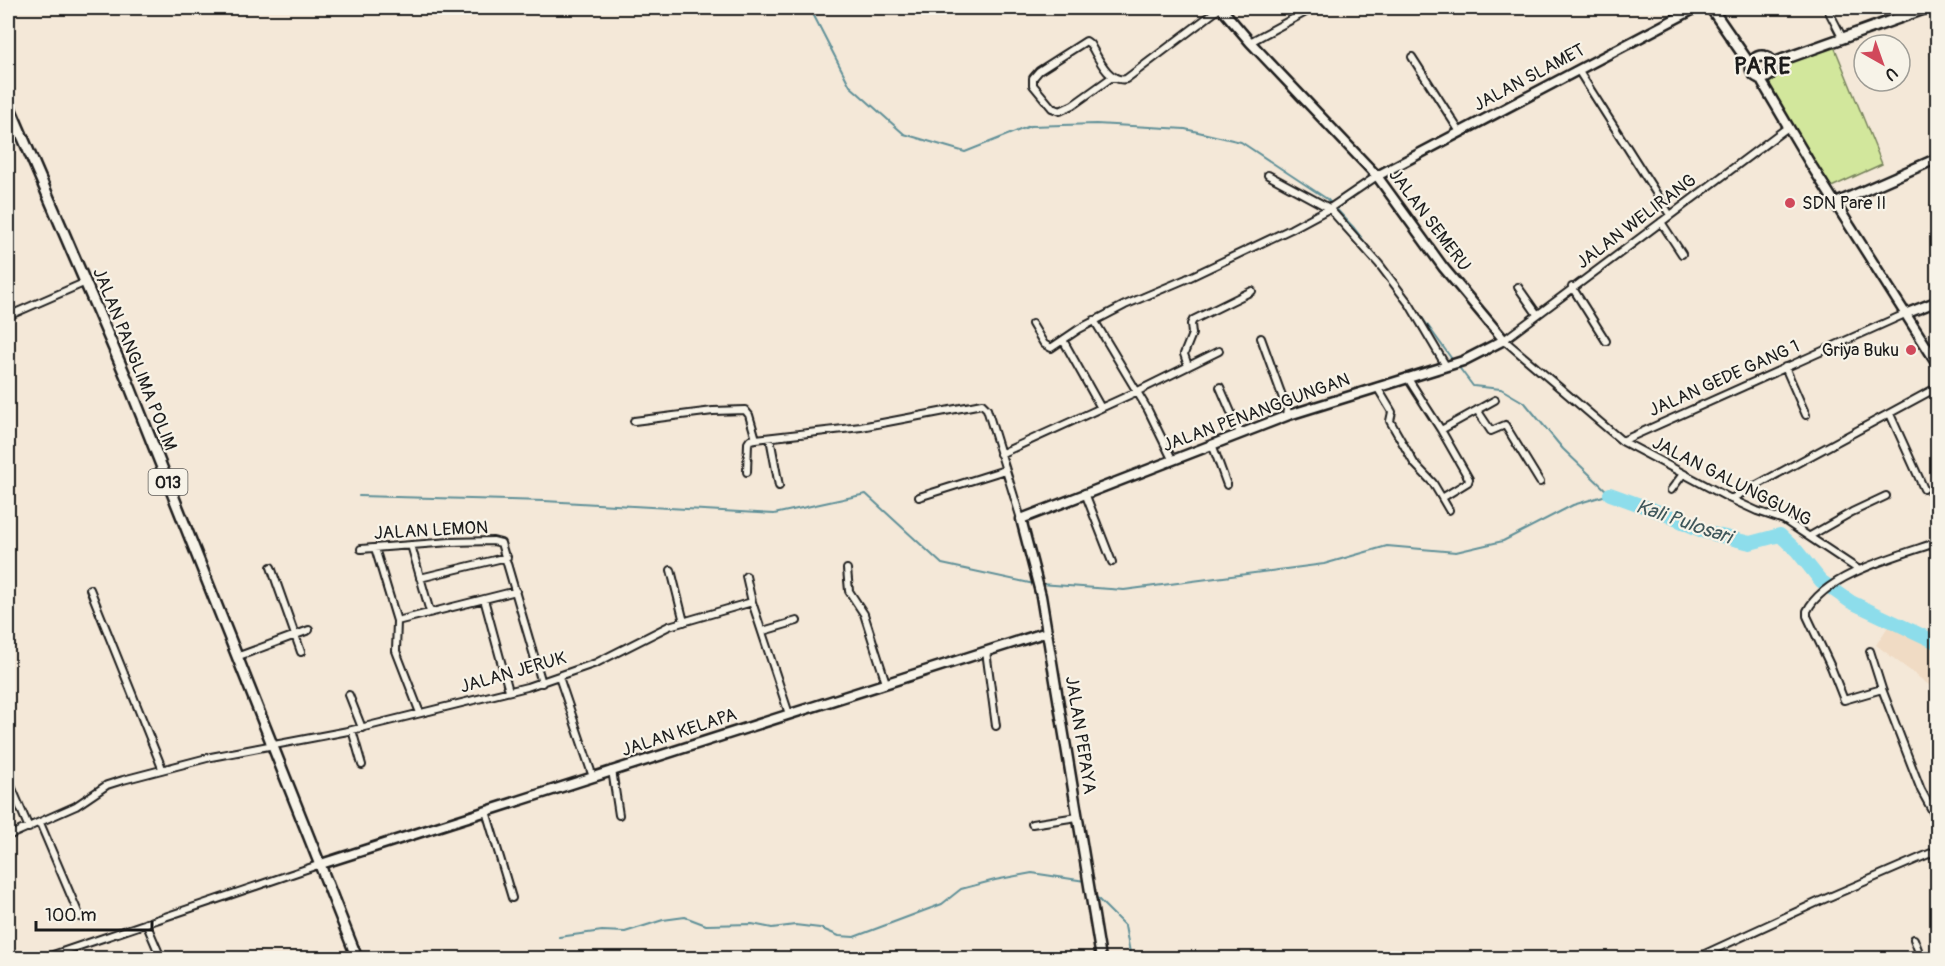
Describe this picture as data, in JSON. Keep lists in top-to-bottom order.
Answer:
{
  "streets": {
    "main road": ["JALAN PANGLIMA POLIM", "013"],
    "street": [
      "JALAN SLAMET",
      "JALAN SEMERU",
      "JALAN WELIRANG",
      "JALAN GEDE GANG 1",
      "JALAN PENANGGUNGAN",
      "JALAN GALUNGGUNG",
      "JALAN LEMON",
      "JALAN JERUK",
      "JALAN KELAPA",
      "JALAN PEPAYA"
    ]
  },
  "crossings": [
    ["JALAN SLAMET", "JALAN SEMERU"],
    ["JALAN SEMERU", "JALAN WELIRANG"],
    ["JALAN SEMERU", "JALAN GEDE GANG 1"],
    ["JALAN SEMERU", "JALAN PENANGGUNGAN"],
    ["JALAN SEMERU", "JALAN GALUNGGUNG"],
    ["JALAN WELIRANG", "JALAN PENANGGUNGAN"],
    ["JALAN PANGLIMA POLIM", "013"],
    ["JALAN PANGLIMA POLIM", "JALAN JERUK"],
    ["JALAN PANGLIMA POLIM", "JALAN KELAPA"],
    ["JALAN GEDE GANG 1", "JALAN GALUNGGUNG"],
    ["JALAN PENANGGUNGAN", "JALAN PEPAYA"],
    ["013", "JALAN KELAPA"],
    ["JALAN LEMON", "JALAN JERUK"],
    ["JALAN KELAPA", "JALAN PEPAYA"]
  ],
  "districts": ["PARE"],
  "water": ["Kali Pulosari"],
  "places": ["SDN Pare II", "Griya Buku"],
  "scale_bar": "100 m",
  "north": "bottom right"
}
